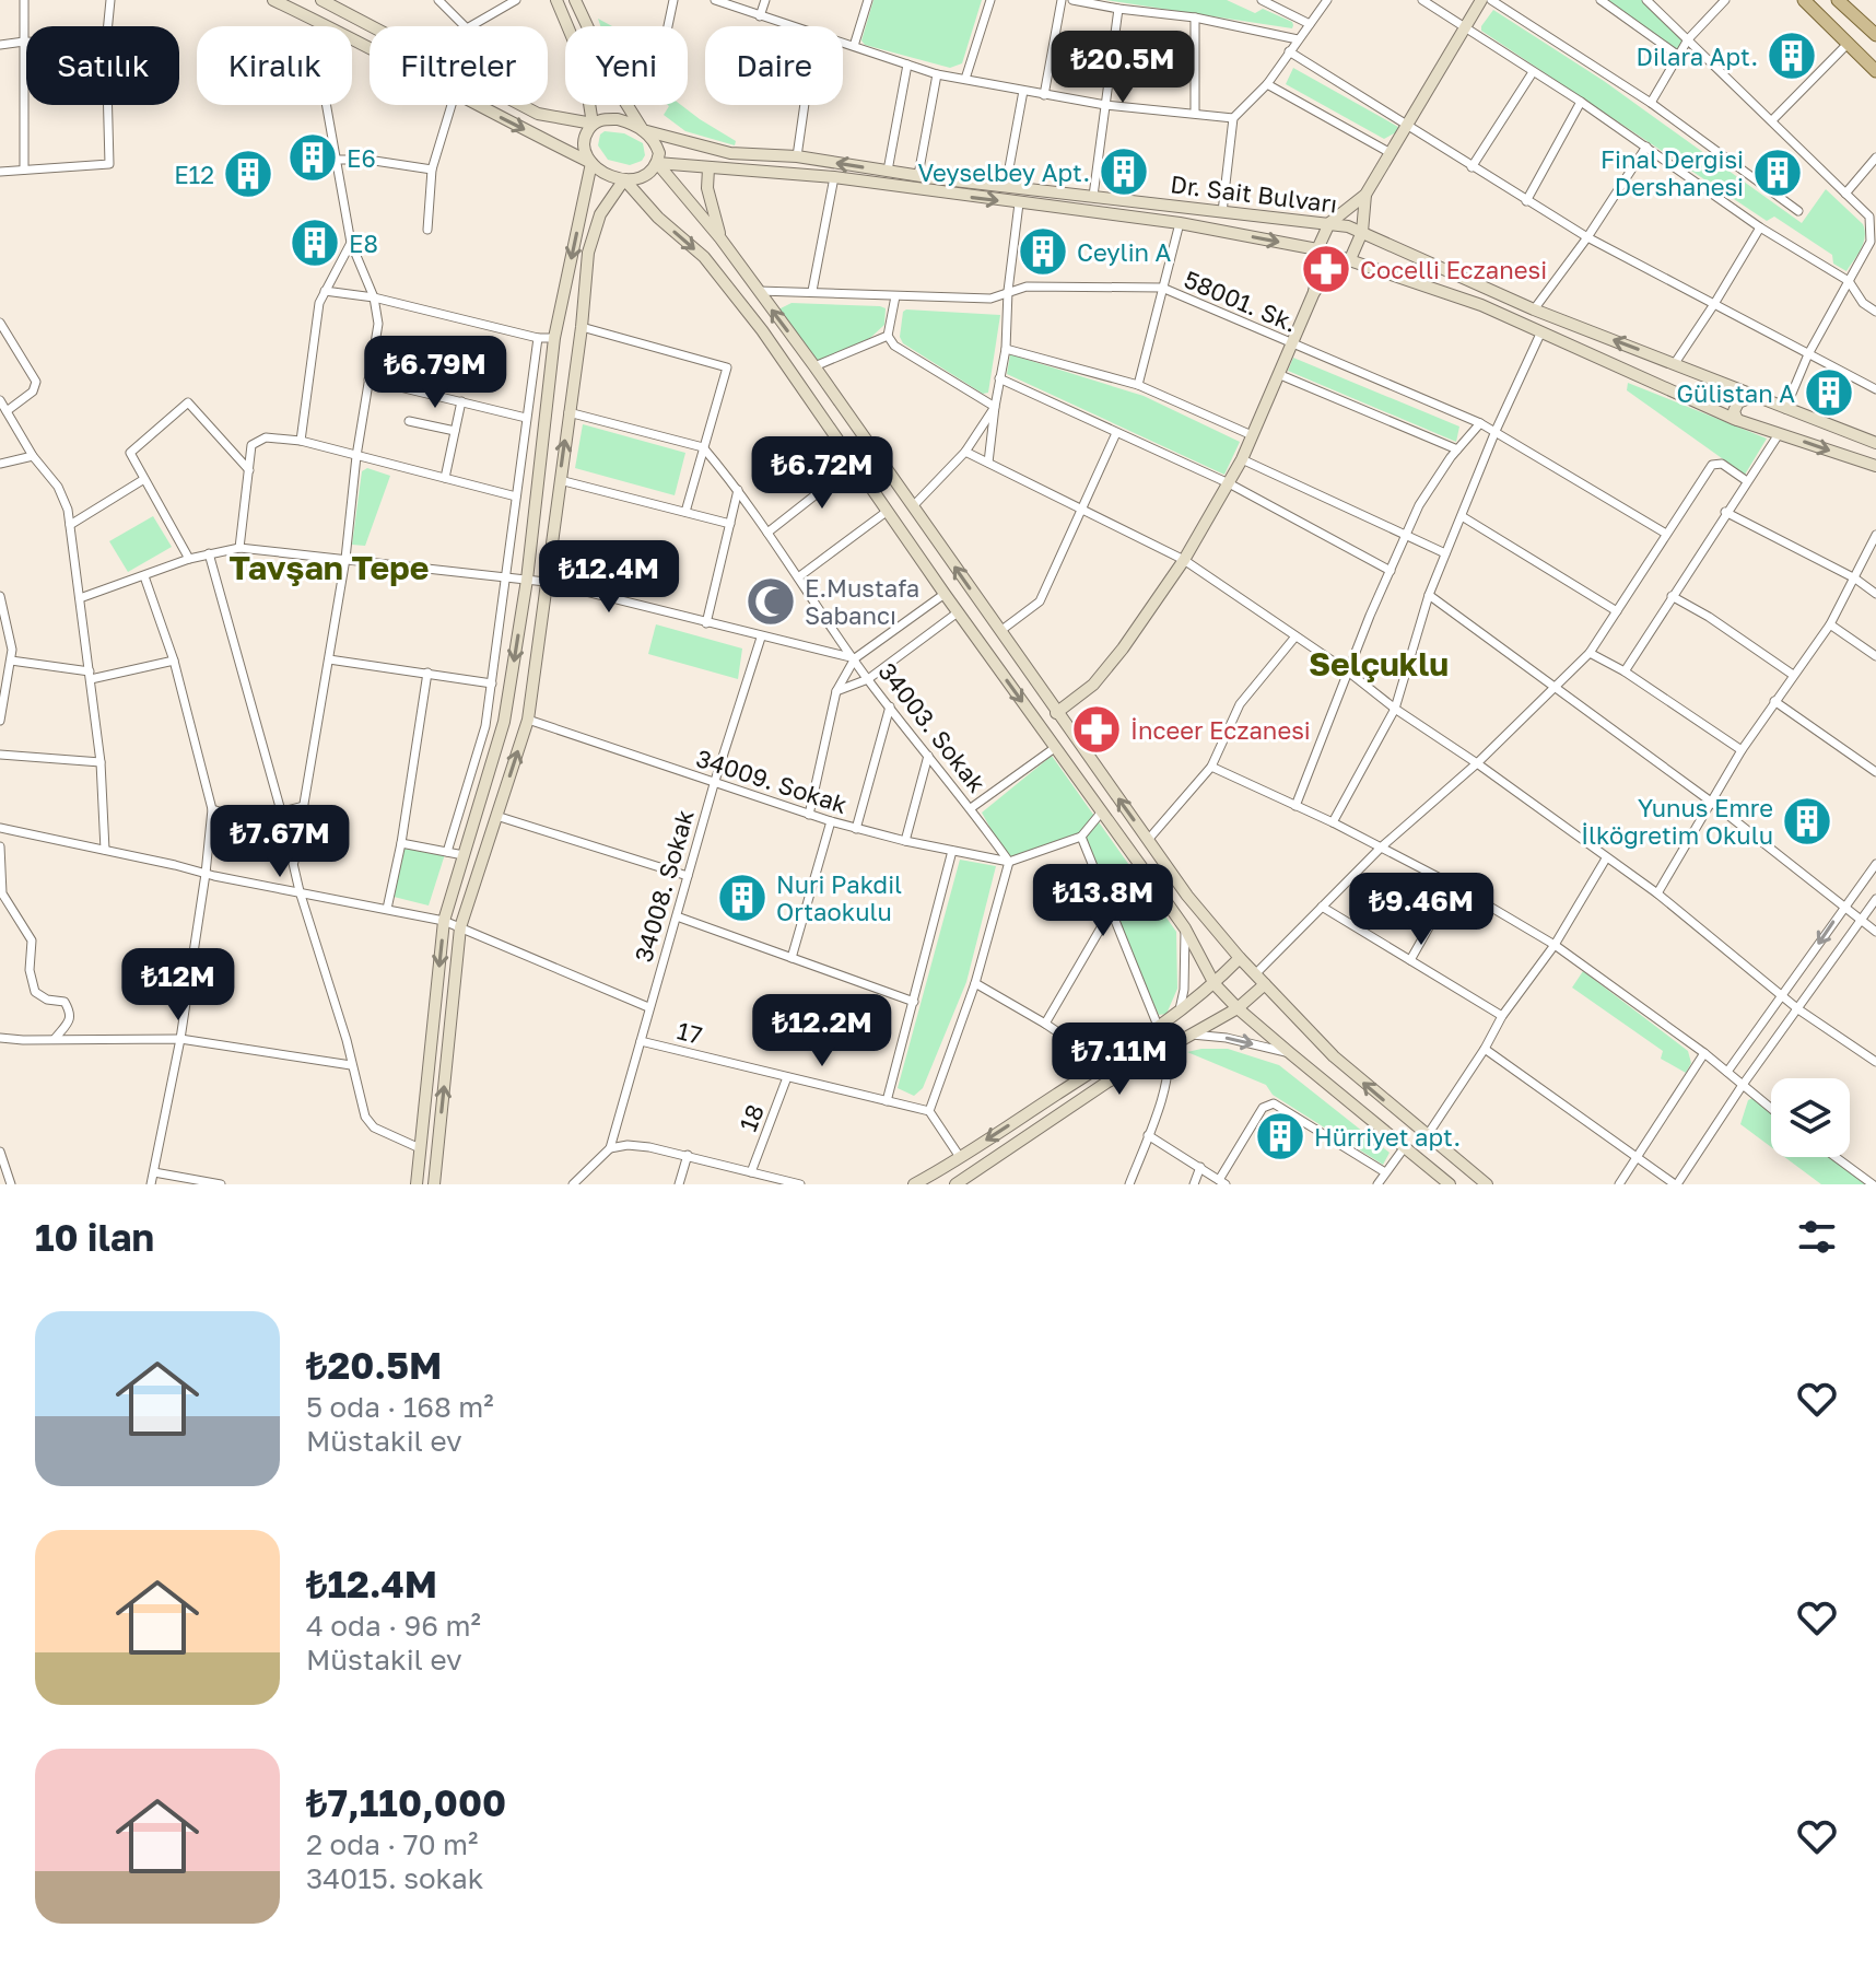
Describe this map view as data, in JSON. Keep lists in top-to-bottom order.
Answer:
{
  "streets": {
    "main road": ["Dr. Sait Bulvarı"],
    "street": [
      "58001. Sk.",
      "34003. Sokak",
      "34009. Sokak",
      "34008. Sokak",
      "17",
      "18"
    ]
  },
  "crossings": [
    ["34003. Sokak", "34009. Sokak"],
    ["34009. Sokak", "34008. Sokak"],
    ["34008. Sokak", "17"],
    ["17", "18"]
  ],
  "districts": ["Tavşan Tepe", "Selçuklu"],
  "places": {
    "building": [
      "Dilara Apt.",
      "E6",
      "Veyselbey Apt.",
      "Final Dergisi Dershanesi",
      "E12",
      "E8",
      "Ceylin A",
      "Gülistan A",
      "Yunus Emre İlköğretim Okulu",
      "Nuri Pakdil Ortaokulu",
      "Hürriyet apt."
    ],
    "pharmacy": ["Cocelli Eczanesi", "İnceer Eczanesi"],
    "mosque": ["E.Mustafa Sabancı"]
  },
  "page": {
    "chip": [
      "Satılık",
      "Kiralık",
      "Filtreler",
      "Yeni",
      "Daire"
    ],
    "price": [
      "₺20.5M",
      "₺6.79M",
      "₺6.72M",
      "₺12.4M",
      "₺7.67M",
      "₺13.8M",
      "₺9.46M",
      "₺12M",
      "₺12.2M",
      "₺7.11M"
    ],
    "heading": "10 ilan",
    "list": [
      {
        "name": "₺20.5M",
        "note": "5 oda · 168 m² · Müstakil ev"
      },
      {
        "name": "₺12.4M",
        "note": "4 oda · 96 m² · Müstakil ev"
      },
      {
        "name": "₺7,110,000",
        "note": "2 oda · 70 m² · 34015. sokak"
      }
    ]
  }
}
